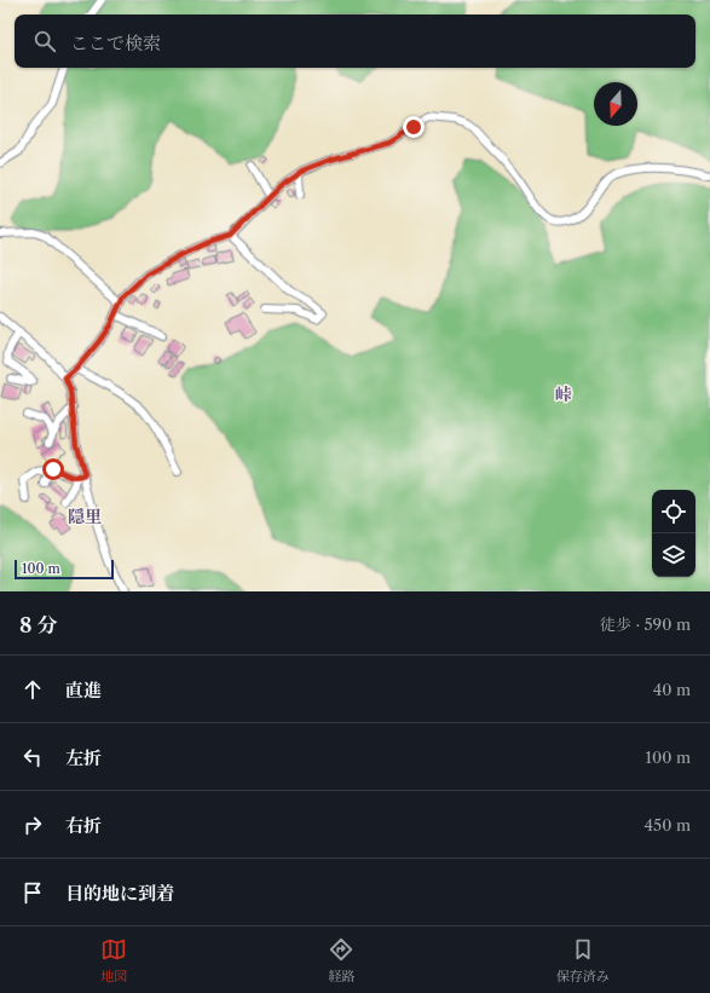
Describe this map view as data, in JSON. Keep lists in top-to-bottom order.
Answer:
{
  "districts": ["峠", "隠里"],
  "scale_bar": "100 m",
  "north": "bottom",
  "page": {
    "search": "ここで検索",
    "scale": "100 m",
    "heading": ["8 分", "徒歩 · 590 m"],
    "list": [
      ["直進", "40 m"],
      ["左折", "100 m"],
      ["右折", "450 m"],
      "目的地に到着"
    ],
    "nav": ["地図", "経路", "保存済み"]
  }
}
